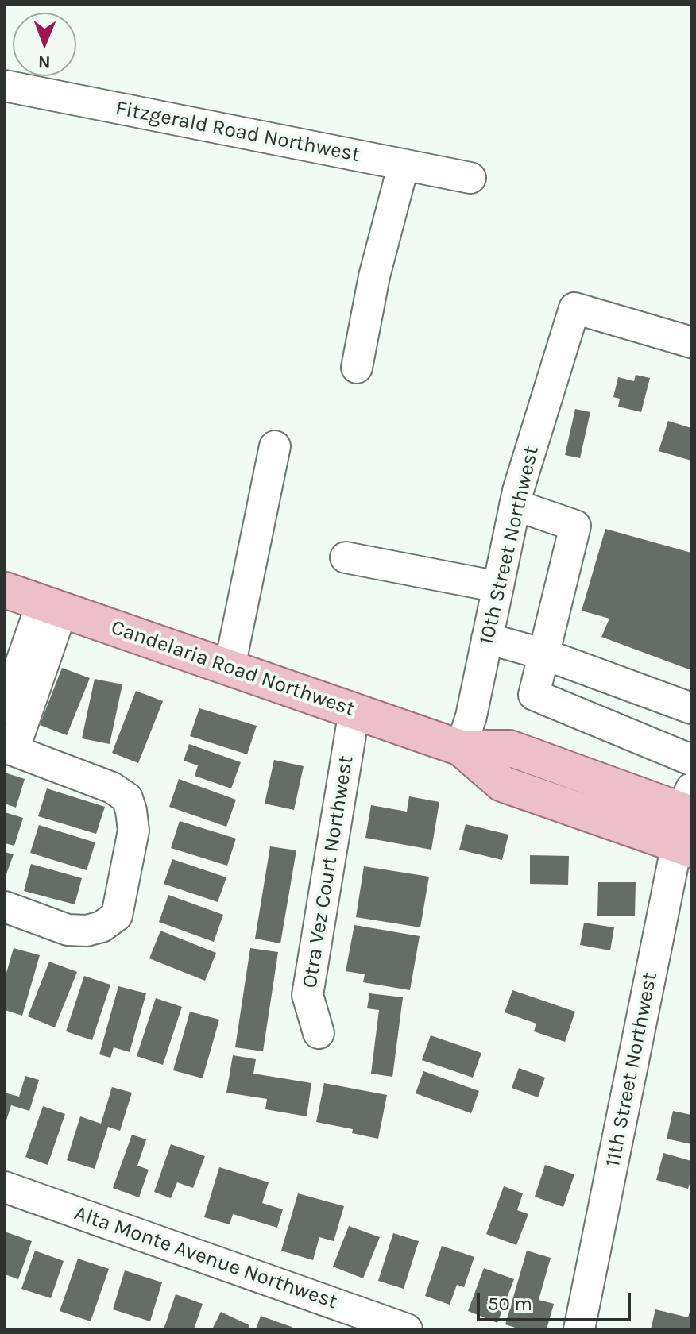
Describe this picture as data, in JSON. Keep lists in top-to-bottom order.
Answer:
{
  "streets": {
    "main road": ["Candelaria Road Northwest"],
    "street": [
      "Fitzgerald Road Northwest",
      "10th Street Northwest",
      "Otra Vez Court Northwest",
      "11th Street Northwest",
      "Alta Monte Avenue Northwest"
    ]
  },
  "crossings": [
    ["10th Street Northwest", "Candelaria Road Northwest"],
    ["Candelaria Road Northwest", "Otra Vez Court Northwest"],
    ["Candelaria Road Northwest", "11th Street Northwest"]
  ],
  "scale_bar": "50 m",
  "north": "bottom"
}
